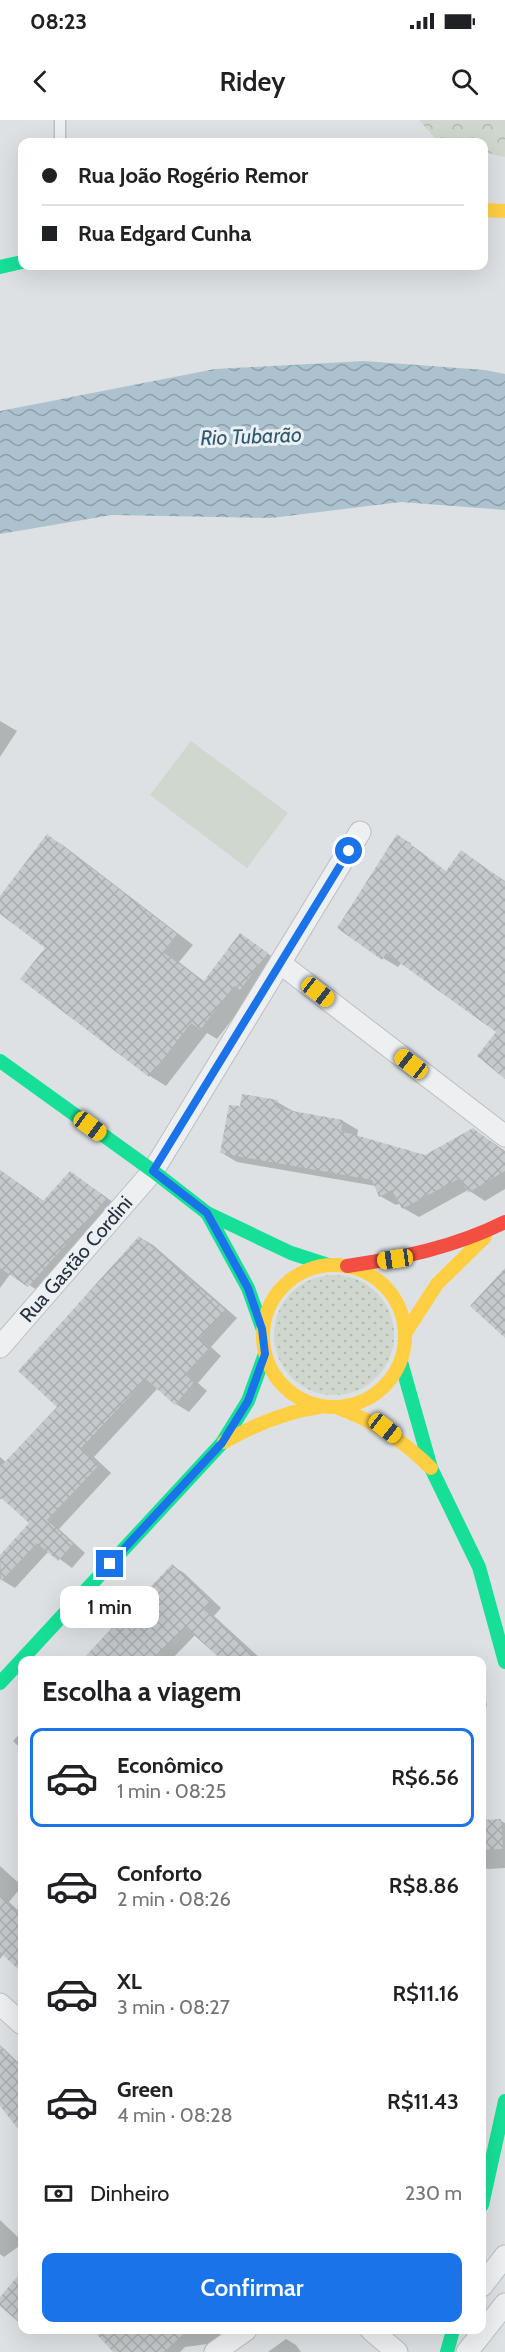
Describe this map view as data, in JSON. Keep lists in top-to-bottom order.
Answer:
{
  "streets": {
    "street": ["Rua Gastão Cordini"]
  },
  "water": ["Rio Tubarão"],
  "page": {
    "status": "08:23",
    "header": "Ridey",
    "banner": ["Rua João Rogério Remor", "Rua Edgard Cunha"],
    "bubble": "1 min",
    "heading": "Escolha a viagem",
    "list": [
      {
        "name": "Econômico",
        "note": "1 min · 08:25",
        "value": "R$6.56"
      },
      {
        "name": "Conforto",
        "note": "2 min · 08:26",
        "value": "R$8.86"
      },
      {
        "name": "XL",
        "note": "3 min · 08:27",
        "value": "R$11.16"
      },
      {
        "name": "Green",
        "note": "4 min · 08:28",
        "value": "R$11.43"
      }
    ],
    "pay": ["Dinheiro", "230 m"],
    "buttons": "Confirmar"
  }
}
